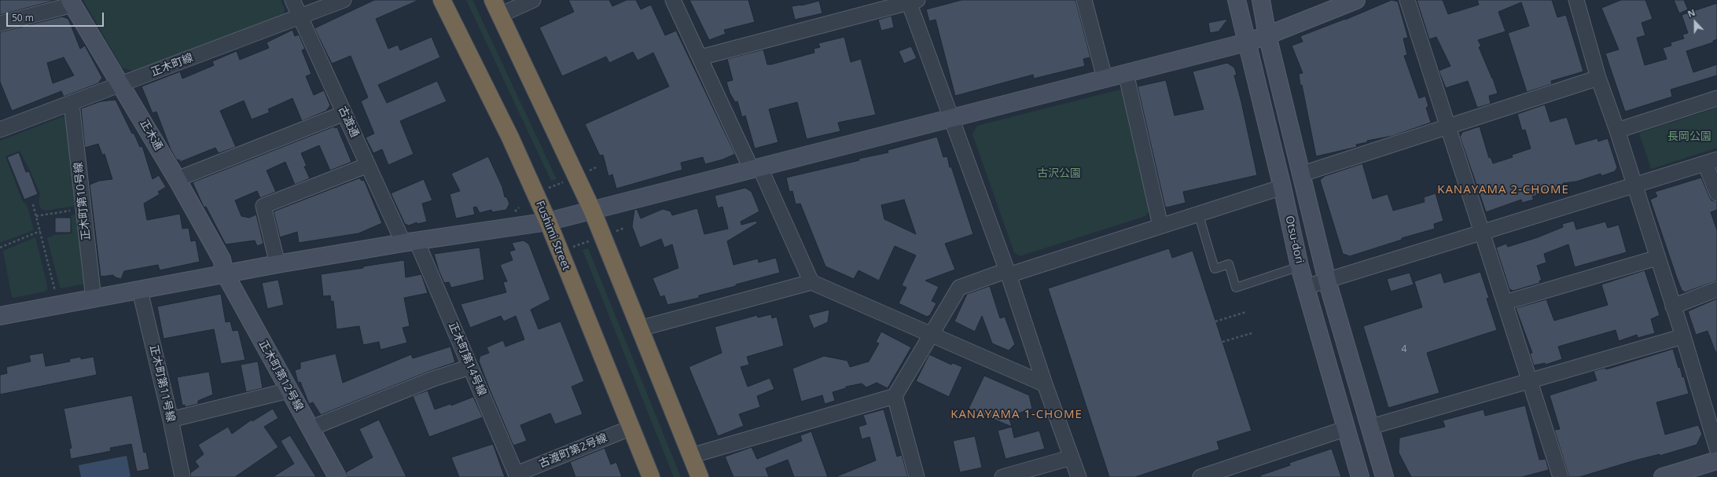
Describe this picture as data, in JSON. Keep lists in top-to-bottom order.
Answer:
{
  "streets": {
    "highway": ["Fushimi Street"],
    "street": [
      "正木町線",
      "古渡通",
      "正木通",
      "正木町第10号線",
      "Otsu-dori",
      "正木町第14号線",
      "正木町第12号線",
      "正木町第11号線",
      "古渡町第2号線"
    ]
  },
  "crossings": [
    ["正木町線", "古渡通"],
    ["正木町線", "正木通"],
    ["正木町線", "正木町第10号線"],
    ["古渡通", "正木町第14号線"],
    ["正木通", "正木町第12号線"],
    ["Fushimi Street", "古渡町第2号線"],
    ["正木町第14号線", "古渡町第2号線"]
  ],
  "districts": ["KANAYAMA 2-CHOME", "KANAYAMA 1-CHOME"],
  "parks": ["長岡公園", "古沢公園"],
  "house_numbers": ["4"],
  "scale_bar": "50 m",
  "north": "top"
}
